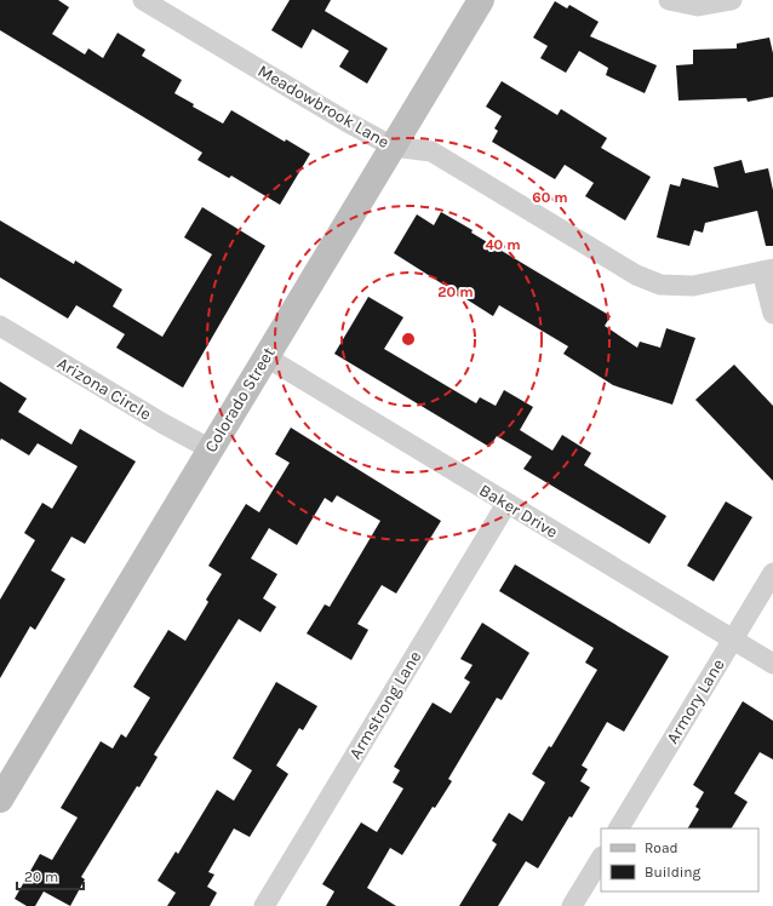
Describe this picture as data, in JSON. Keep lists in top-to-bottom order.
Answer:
{
  "streets": {
    "street": [
      "Meadowbrook Lane",
      "Arizona Circle",
      "Colorado Street",
      "Baker Drive",
      "Armory Lane",
      "Armstrong Lane"
    ]
  },
  "crossings": [
    ["Meadowbrook Lane", "Colorado Street"],
    ["Arizona Circle", "Colorado Street"],
    ["Colorado Street", "Baker Drive"],
    ["Baker Drive", "Armory Lane"],
    ["Baker Drive", "Armstrong Lane"]
  ],
  "legend": ["Road", "Building"],
  "scale_bar": "20 m",
  "rings": ["60 m", "40 m", "20 m"]
}
